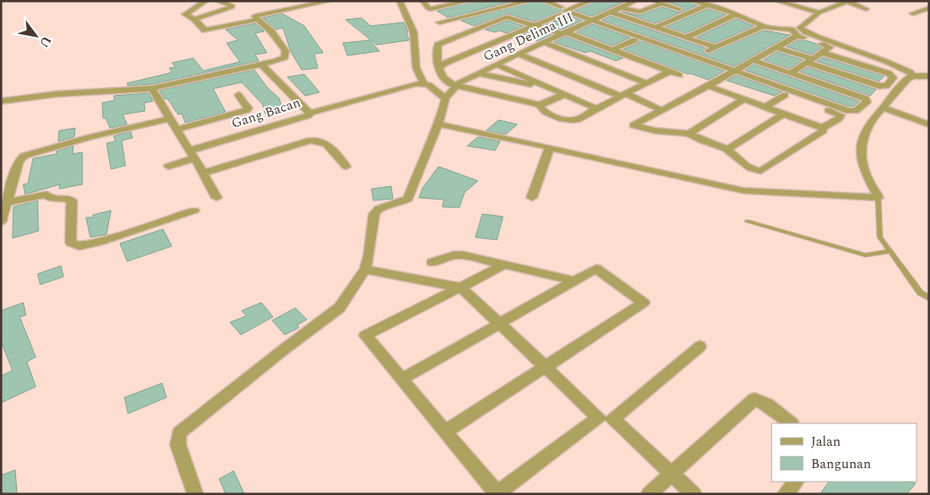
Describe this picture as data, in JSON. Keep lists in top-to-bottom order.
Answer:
{
  "streets": {
    "street": ["Gang Delima III", "Gang Bacan"]
  },
  "legend": ["Jalan", "Bangunan"],
  "north": "bottom right"
}
